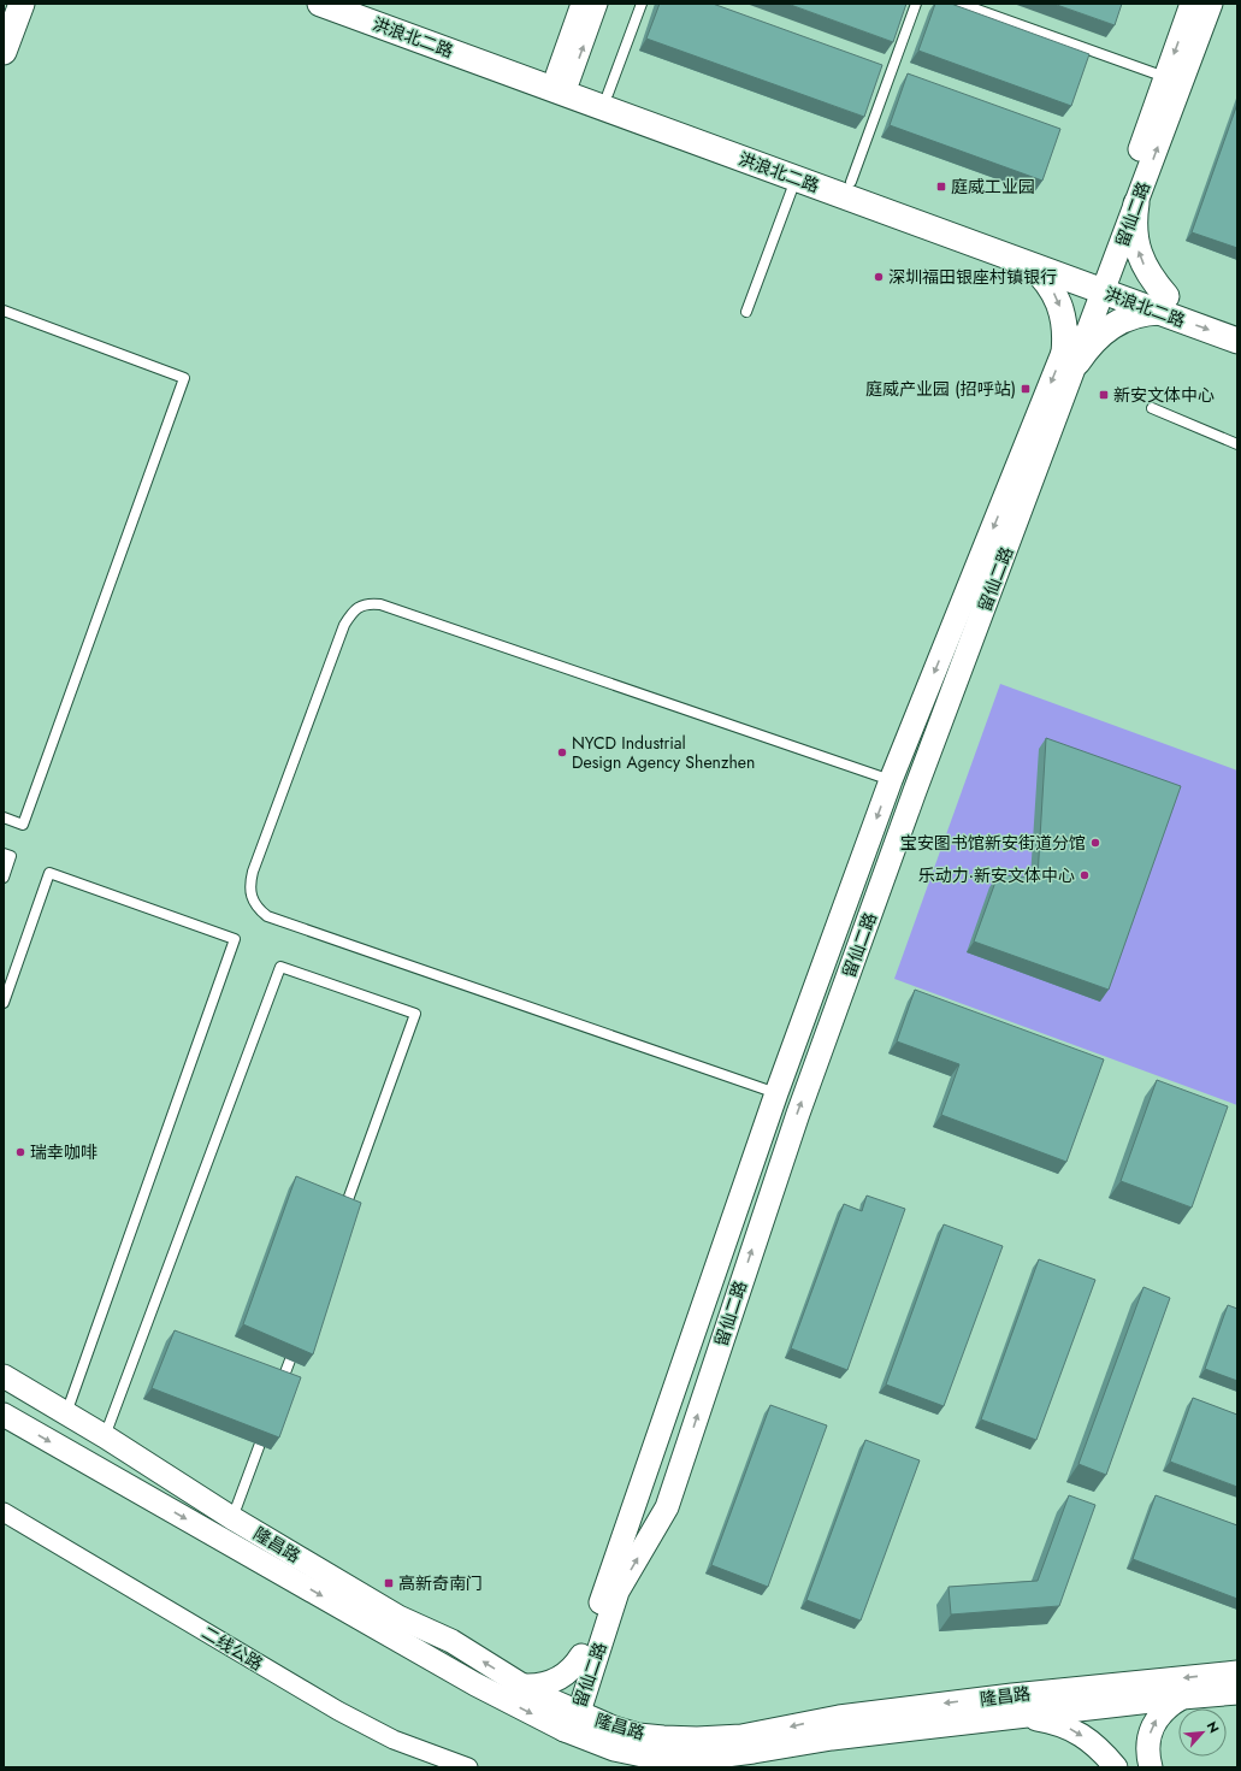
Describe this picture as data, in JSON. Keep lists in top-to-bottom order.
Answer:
{
  "streets": {
    "main road": ["洪浪北二路"],
    "street": ["留仙二路", "隆昌路", "二线公路"]
  },
  "crossings": [
    ["洪浪北二路", "留仙二路"],
    ["留仙二路", "隆昌路"]
  ],
  "places": {
    "transit": [
      "庭威工业园",
      "庭威产业园 (招呼站)",
      "新安文体中心",
      "高新奇南门"
    ],
    "other": [
      "深圳福田银座村镇银行",
      "NYCD Industrial Design Agency Shenzhen",
      "宝安图书馆新安街道分馆",
      "乐动力·新安文体中心",
      "瑞幸咖啡"
    ]
  },
  "north": "top right"
}
